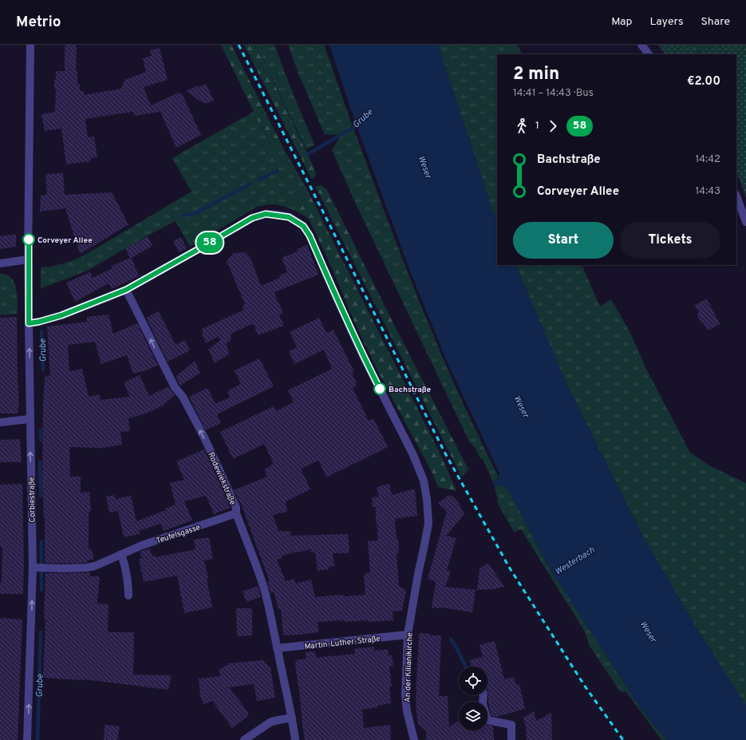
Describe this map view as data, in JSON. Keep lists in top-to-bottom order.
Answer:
{
  "streets": {
    "street": [
      "Rodewiekstraße",
      "Corbiestraße",
      "Teufelsgasse",
      "Martin-Luther-Straße",
      "An der Kilianikirche"
    ]
  },
  "crossings": [
    ["Rodewiekstraße", "Teufelsgasse"],
    ["Rodewiekstraße", "Martin-Luther-Straße"],
    ["Rodewiekstraße", "An der Kilianikirche"],
    ["Corbiestraße", "Teufelsgasse"],
    ["Martin-Luther-Straße", "An der Kilianikirche"]
  ],
  "one_way": ["Rodewiekstraße", "Corbiestraße"],
  "water": ["Grube", "Weser", "Westerbach"],
  "places": ["Corveyer Allee", "Bachstraße"],
  "lines": ["bus line 58"],
  "page": {
    "header": "Metrio",
    "nav": ["Map", "Layers", "Share"],
    "on_map": "58",
    "heading": ["2 min", "14:41 – 14:43 · Bus", "€2.00"],
    "legs": ["1", "58"],
    "list": [
      {
        "name": "Bachstraße",
        "value": "14:42"
      },
      {
        "name": "Corveyer Allee",
        "value": "14:43"
      }
    ],
    "buttons": ["Start", "Tickets"]
  }
}
